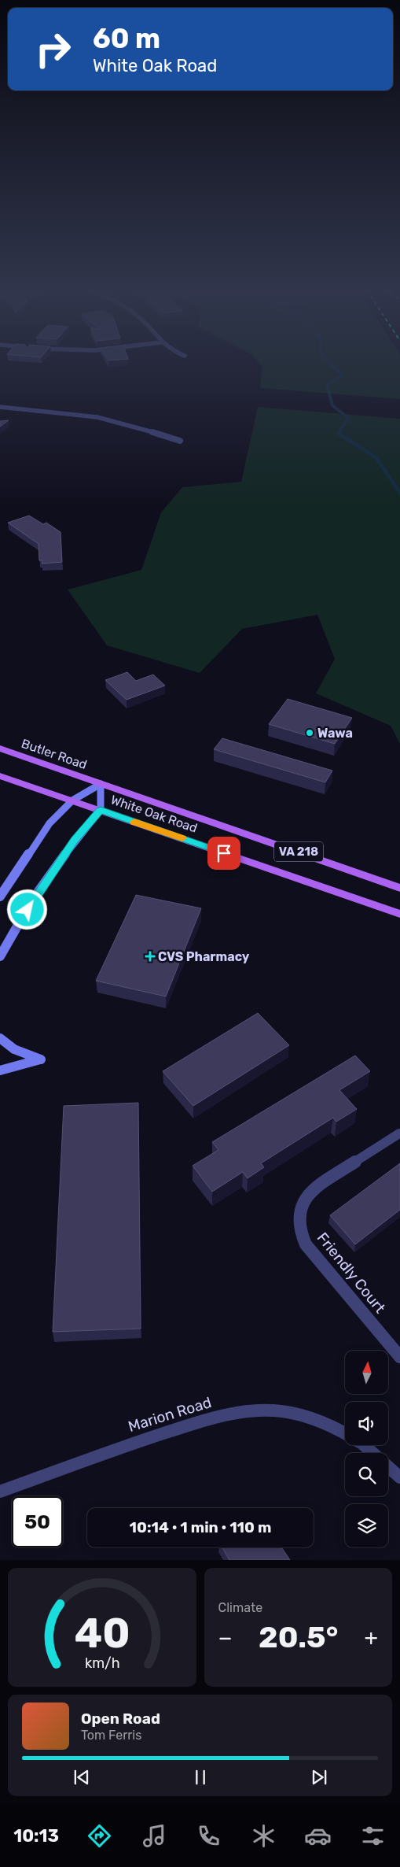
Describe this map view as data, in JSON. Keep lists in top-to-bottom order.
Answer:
{
  "streets": {
    "main road": ["Butler Road", "White Oak Road", "VA 218"],
    "street": ["Friendly Court", "Marion Road"]
  },
  "crossings": [
    ["Butler Road", "White Oak Road"],
    ["White Oak Road", "VA 218"]
  ],
  "places": {
    "other": ["Wawa"],
    "health": ["CVS Pharmacy"]
  },
  "north": "top",
  "page": {
    "turn": ["60 m", "White Oak Road"],
    "limit": "50",
    "trip": "10:14 · 1 min · 110 m",
    "tile": "Climate",
    "heat": ["−", "20.5°", "+"],
    "song": ["Open Road", "Tom Ferris"],
    "tabs": "10:13",
    "gauge": ["40", "km/h"]
  }
}
